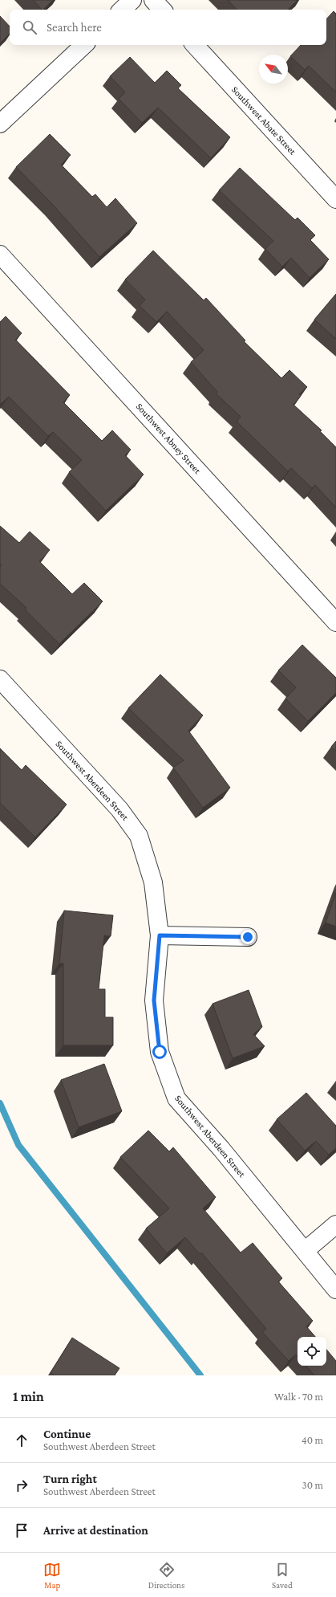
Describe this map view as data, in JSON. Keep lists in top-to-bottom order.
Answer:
{
  "streets": {
    "street": ["Southwest Abate Street", "Southwest Abney Street", "Southwest Aberdeen Street"]
  },
  "north": "top left",
  "page": {
    "search": "Search here",
    "heading": ["1 min", "Walk · 70 m"],
    "list": [
      ["Continue", "Southwest Aberdeen Street", "40 m"],
      ["Turn right", "Southwest Aberdeen Street", "30 m"],
      "Arrive at destination"
    ],
    "nav": ["Map", "Directions", "Saved"]
  }
}
